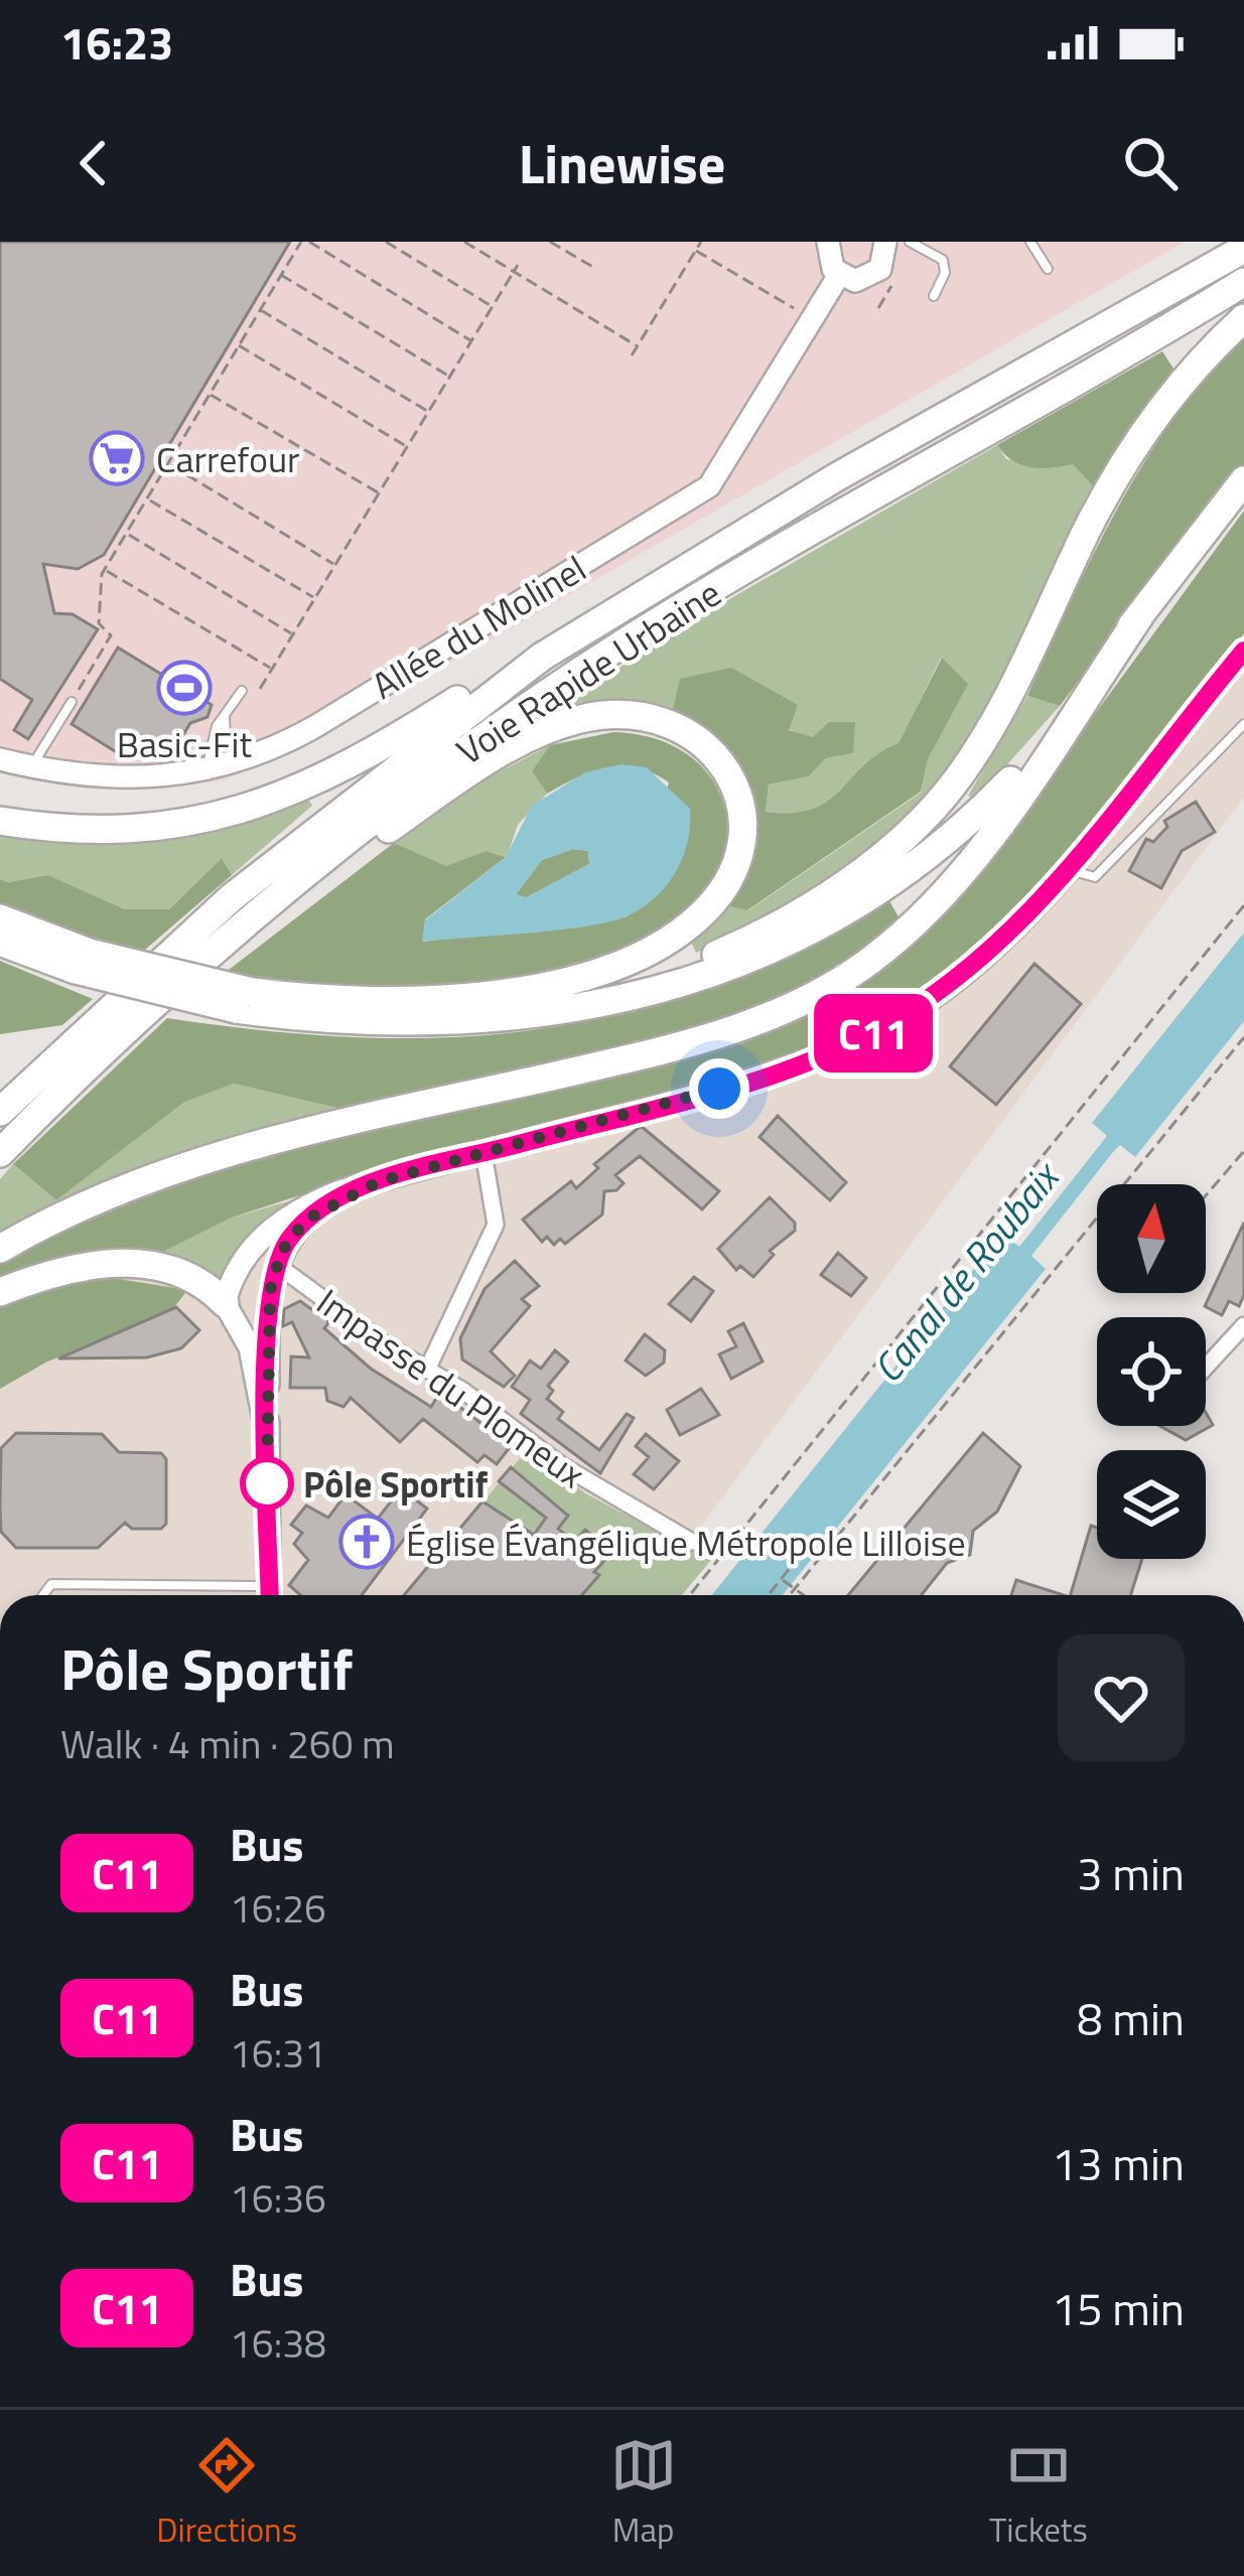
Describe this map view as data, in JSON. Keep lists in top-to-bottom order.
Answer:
{
  "streets": {
    "highway": ["Voie Rapide Urbaine"],
    "street": ["Allée du Molinel", "Impasse du Plomeux"]
  },
  "water": ["Canal de Roubaix"],
  "places": {
    "supermarket": ["Carrefour"],
    "sports": ["Basic-Fit"],
    "other": ["Pôle Sportif"],
    "church": ["Église Évangélique Métropole Lilloise"]
  },
  "lines": ["bus line C11"],
  "north": "top",
  "page": {
    "status": "16:23",
    "header": "Linewise",
    "on_map": "C11",
    "heading": ["Pôle Sportif", "Walk · 4 min · 260 m"],
    "list": [
      {
        "mark": "C11",
        "name": "Bus",
        "note": "16:26",
        "value": "3 min"
      },
      {
        "mark": "C11",
        "name": "Bus",
        "note": "16:31",
        "value": "8 min"
      },
      {
        "mark": "C11",
        "name": "Bus",
        "note": "16:36",
        "value": "13 min"
      },
      {
        "mark": "C11",
        "name": "Bus",
        "note": "16:38",
        "value": "15 min"
      }
    ],
    "tabs": ["Directions", "Map", "Tickets"]
  }
}
